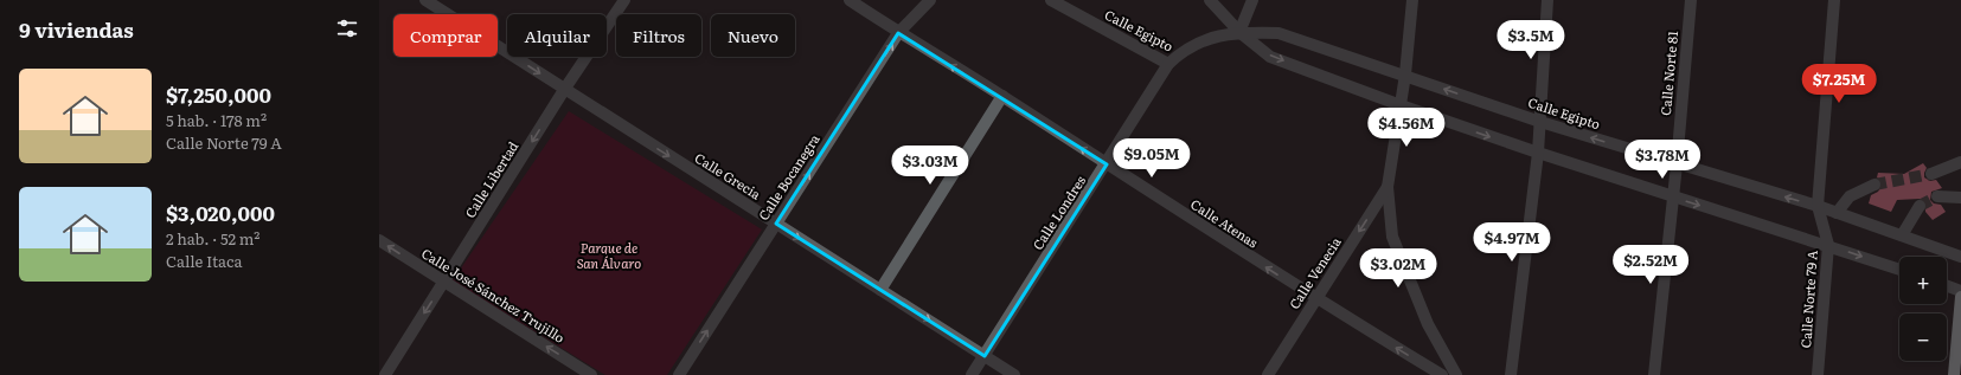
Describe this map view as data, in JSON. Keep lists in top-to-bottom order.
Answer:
{
  "streets": {
    "street": [
      "Calle Egipto",
      "Calle Norte 81",
      "Calle Grecia",
      "Calle Bocanegra",
      "Calle Libertad",
      "Calle Londres",
      "Calle Atenas",
      "Calle Venecia",
      "Calle José Sánchez Trujillo",
      "Calle Norte 79 A"
    ]
  },
  "crossings": [
    ["Calle Egipto", "Calle Norte 81"],
    ["Calle Egipto", "Calle Londres"],
    ["Calle Egipto", "Calle Norte 79 A"],
    ["Calle Grecia", "Calle Bocanegra"],
    ["Calle Grecia", "Calle Libertad"],
    ["Calle Grecia", "Calle Londres"],
    ["Calle Bocanegra", "Calle Atenas"],
    ["Calle Libertad", "Calle José Sánchez Trujillo"],
    ["Calle Londres", "Calle Atenas"],
    ["Calle Atenas", "Calle Venecia"]
  ],
  "one_way": [
    "Calle Grecia",
    "Calle Bocanegra",
    "Calle Libertad",
    "Calle Atenas",
    "Calle Venecia",
    "Calle José Sánchez Trujillo"
  ],
  "parks": ["Parque de San Álvaro"],
  "page": {
    "heading": "9 viviendas",
    "chip": [
      "Comprar",
      "Alquilar",
      "Filtros",
      "Nuevo"
    ],
    "price": [
      "$3.5M",
      "$7.25M",
      "$4.56M",
      "$9.05M",
      "$3.78M",
      "$3.03M",
      "$4.97M",
      "$2.52M",
      "$3.02M"
    ],
    "list": [
      {
        "name": "$7,250,000",
        "note": "5 hab. · 178 m² · Calle Norte 79 A"
      },
      {
        "name": "$3,020,000",
        "note": "2 hab. · 52 m² · Calle Itaca"
      }
    ],
    "map_buttons": ["+", "−"]
  }
}
